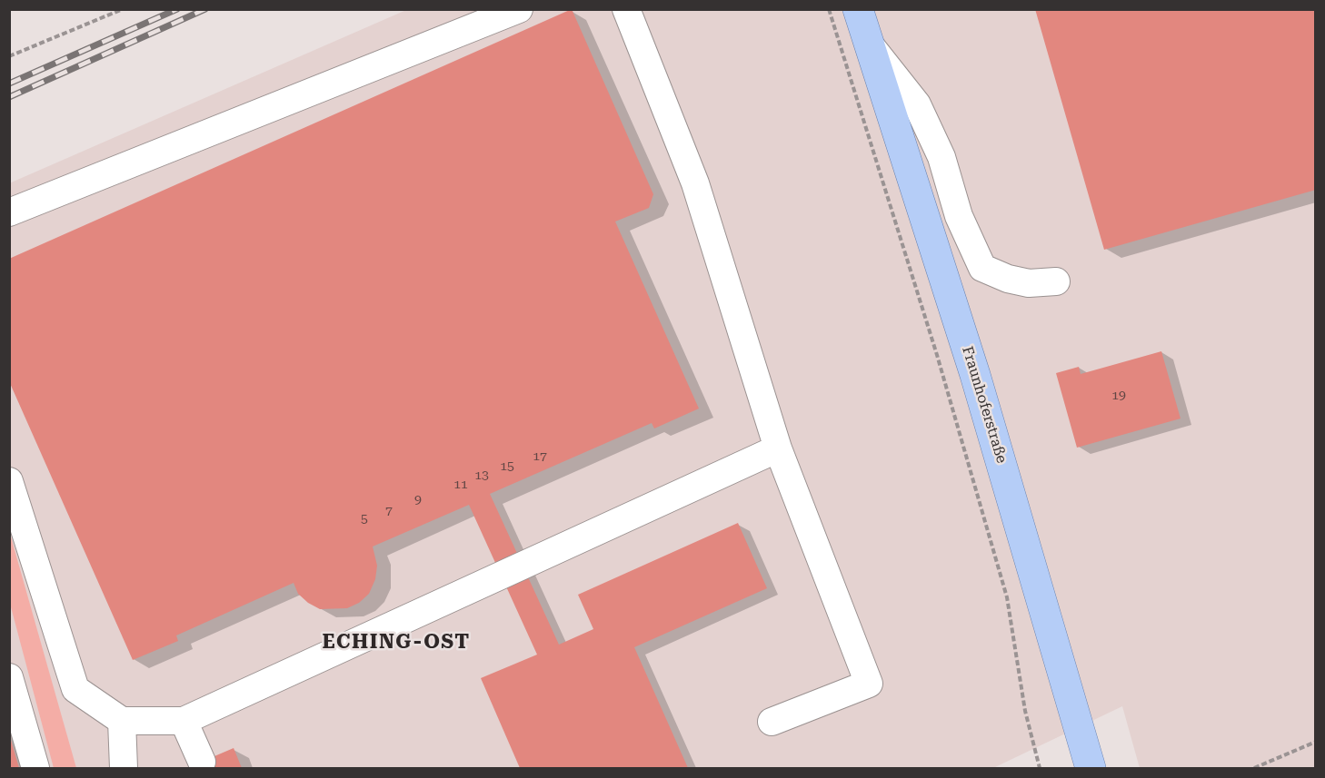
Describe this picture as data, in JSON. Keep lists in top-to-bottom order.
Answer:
{
  "streets": {
    "main road": ["Fraunhoferstraße"]
  },
  "districts": ["ECHING-OST"],
  "house_numbers": [
    "19",
    "17",
    "15",
    "13",
    "11",
    "9",
    "7",
    "5"
  ]
}
